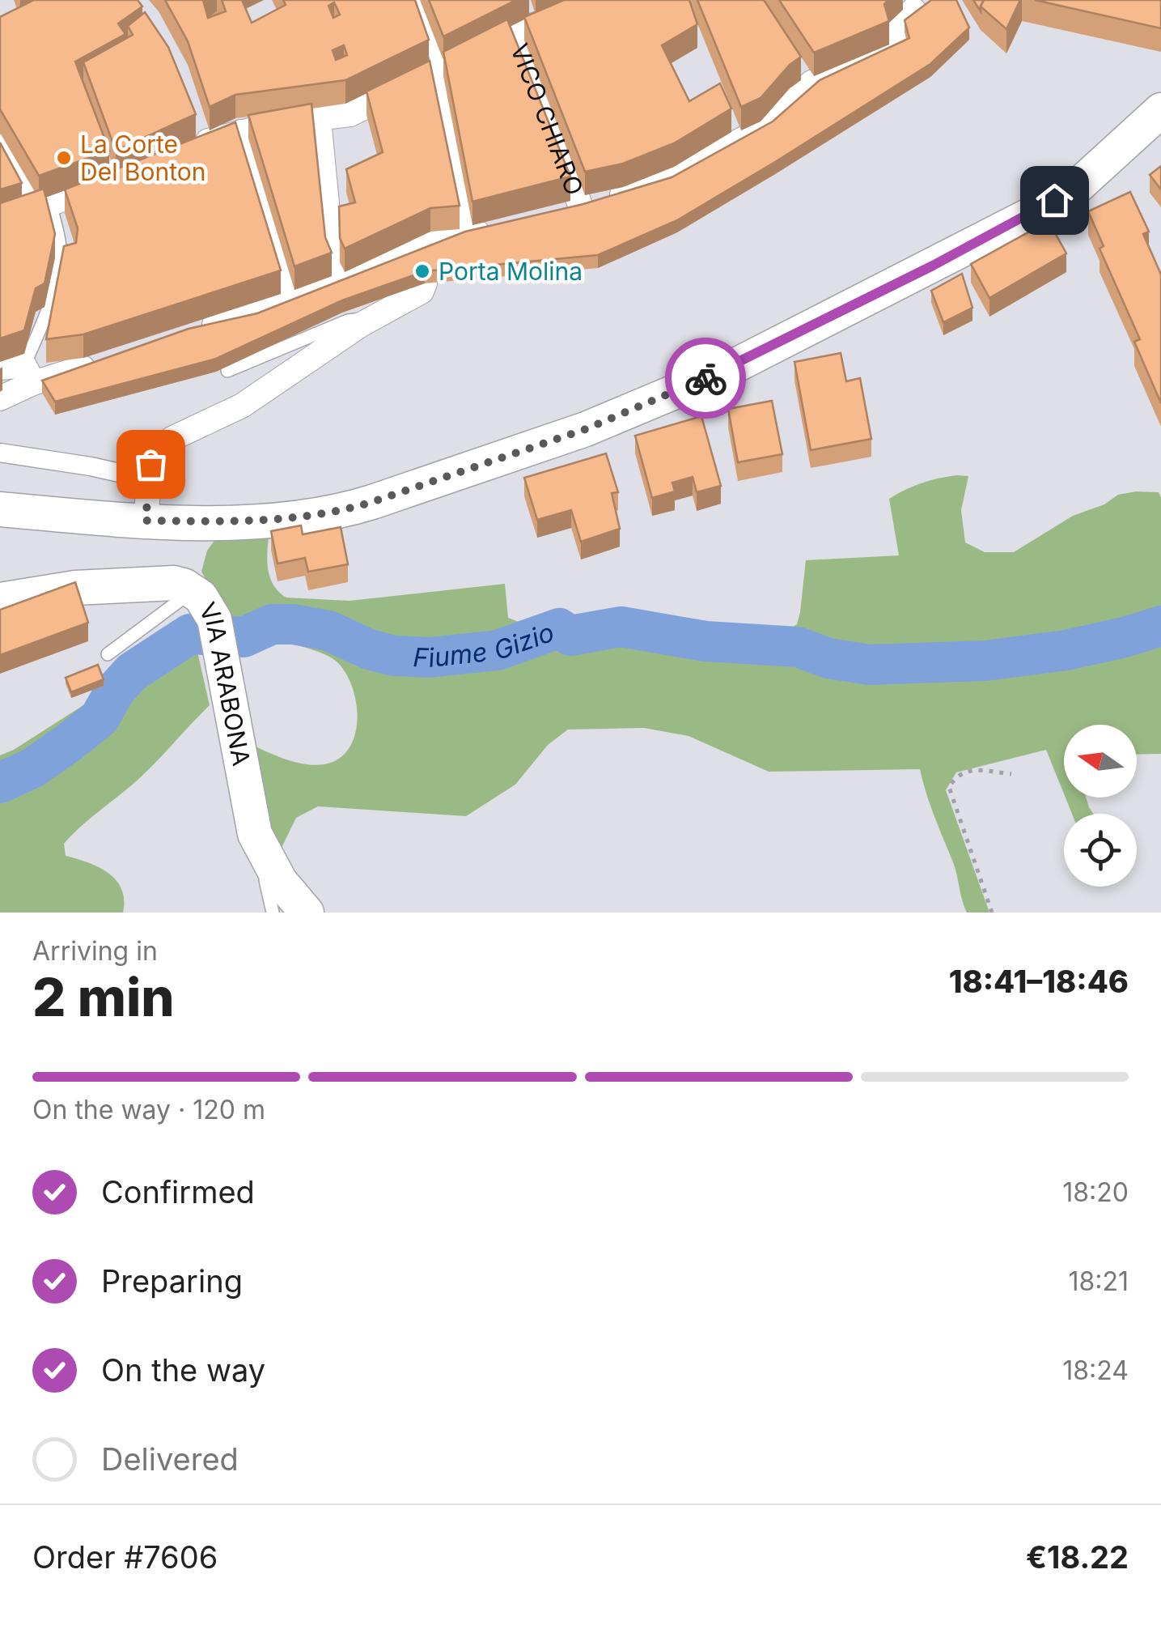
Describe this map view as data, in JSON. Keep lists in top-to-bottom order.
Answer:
{
  "streets": {
    "main road": ["VIA ARABONA"],
    "street": ["VICO CHIARO"]
  },
  "water": ["Fiume Gizio"],
  "places": ["La Corte Del Bonton", "Porta Molina"],
  "north": "left",
  "page": {
    "heading": ["2 min", "Arriving in", "18:41–18:46"],
    "panel": ["Order #7606", "€18.22"],
    "bar": "On the way · 120 m",
    "list": [
      ["Confirmed", "18:20"],
      ["Preparing", "18:21"],
      ["On the way", "18:24"],
      "Delivered"
    ]
  }
}
